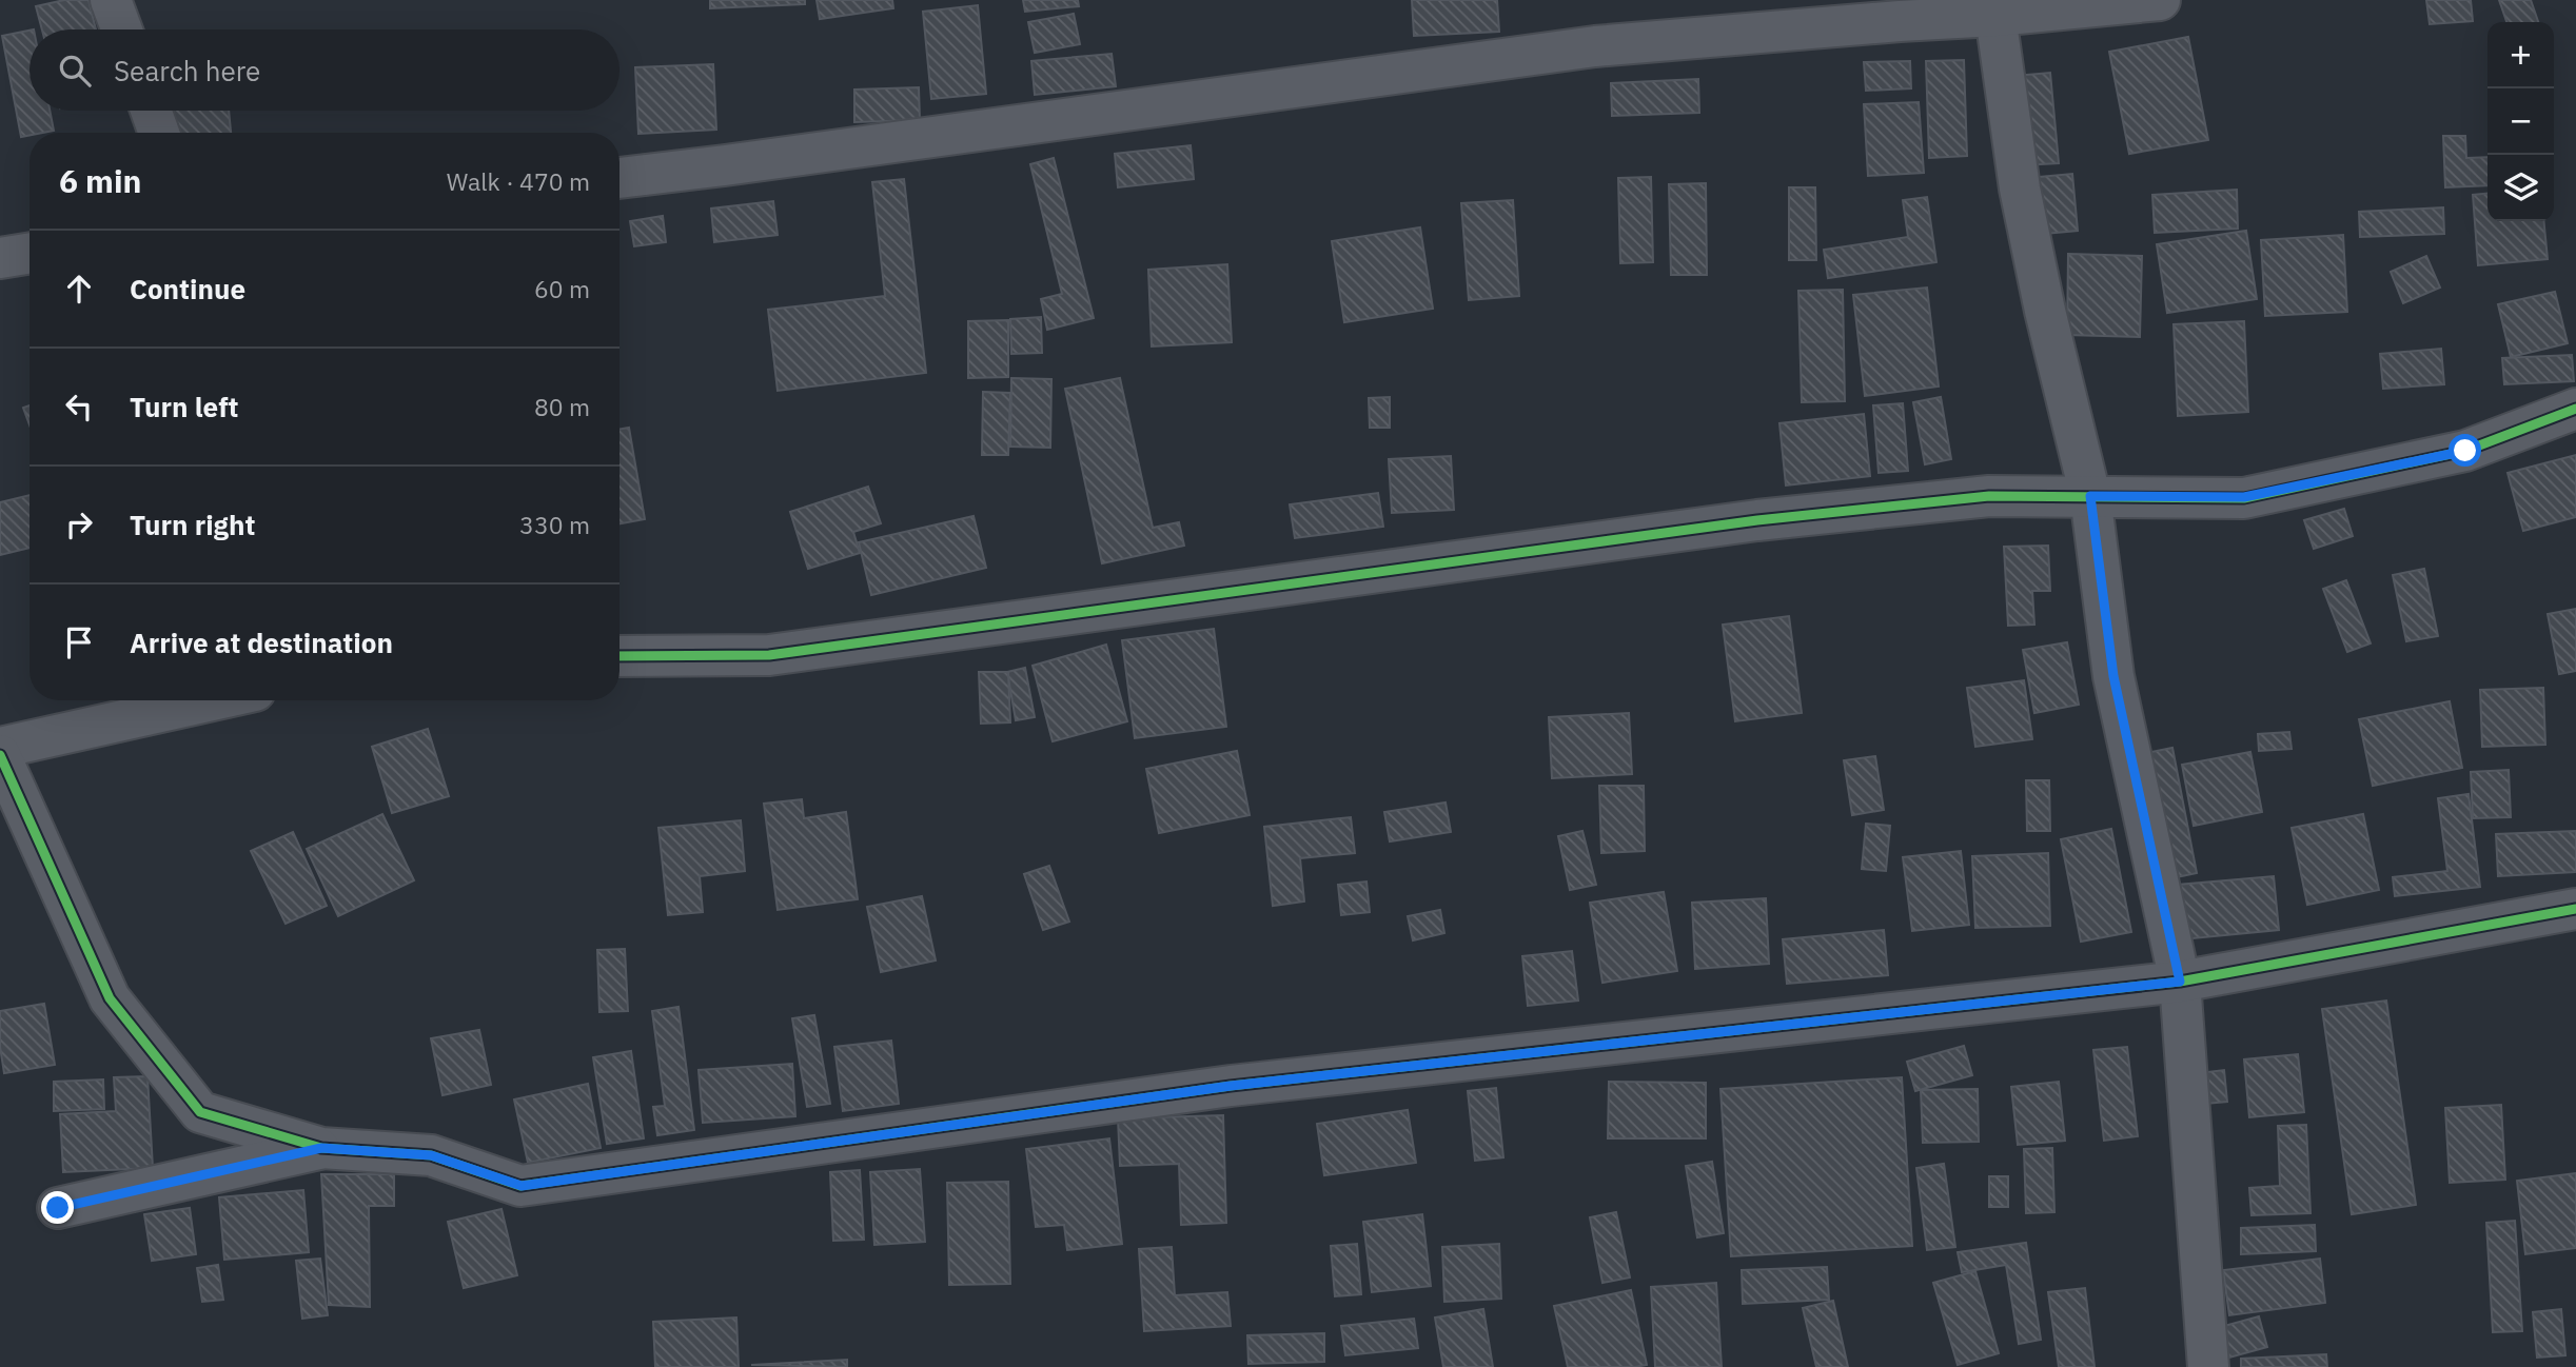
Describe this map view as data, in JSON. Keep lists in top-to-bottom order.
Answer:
{
  "page": {
    "map_buttons": ["+", "−"],
    "search": "Search here",
    "heading": ["6 min", "Walk · 470 m"],
    "list": [
      ["Continue", "60 m"],
      ["Turn left", "80 m"],
      ["Turn right", "330 m"],
      "Arrive at destination"
    ]
  }
}
